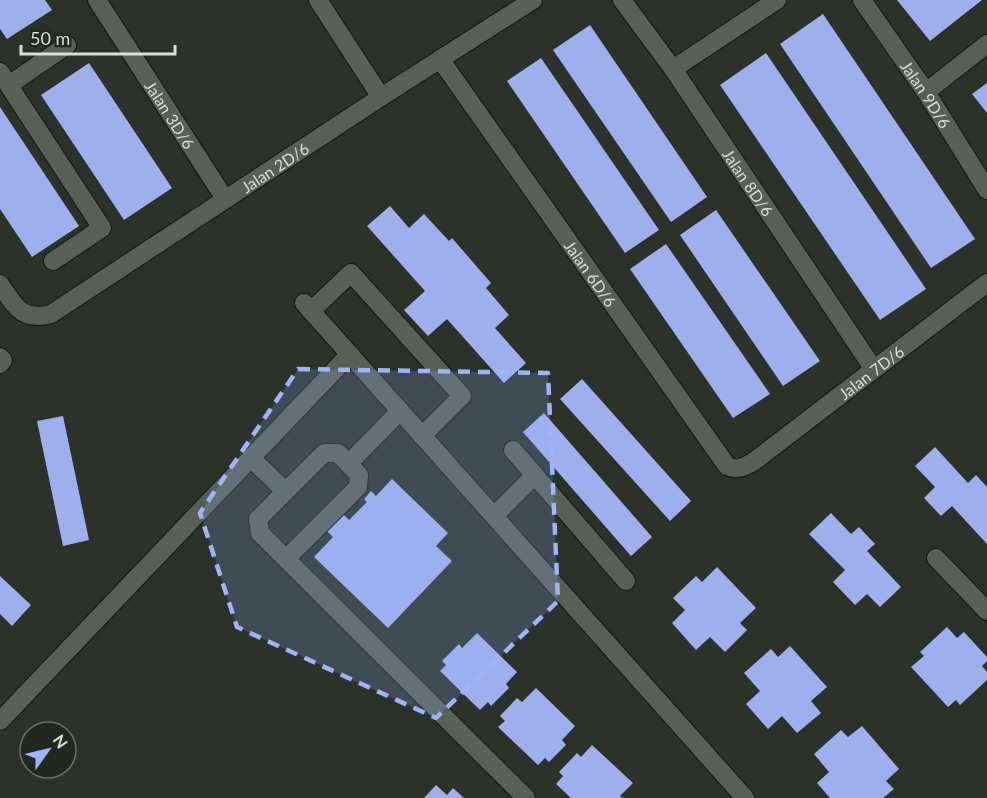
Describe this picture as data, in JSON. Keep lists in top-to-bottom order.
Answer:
{
  "streets": {
    "street": [
      "Jalan 9D/6",
      "Jalan 3D/6",
      "Jalan 2D/6",
      "Jalan 8D/6",
      "Jalan 6D/6",
      "Jalan 7D/6"
    ]
  },
  "crossings": [
    ["Jalan 3D/6", "Jalan 2D/6"],
    ["Jalan 2D/6", "Jalan 6D/6"],
    ["Jalan 8D/6", "Jalan 7D/6"],
    ["Jalan 6D/6", "Jalan 7D/6"]
  ],
  "scale_bar": "50 m",
  "north": "top right"
}
